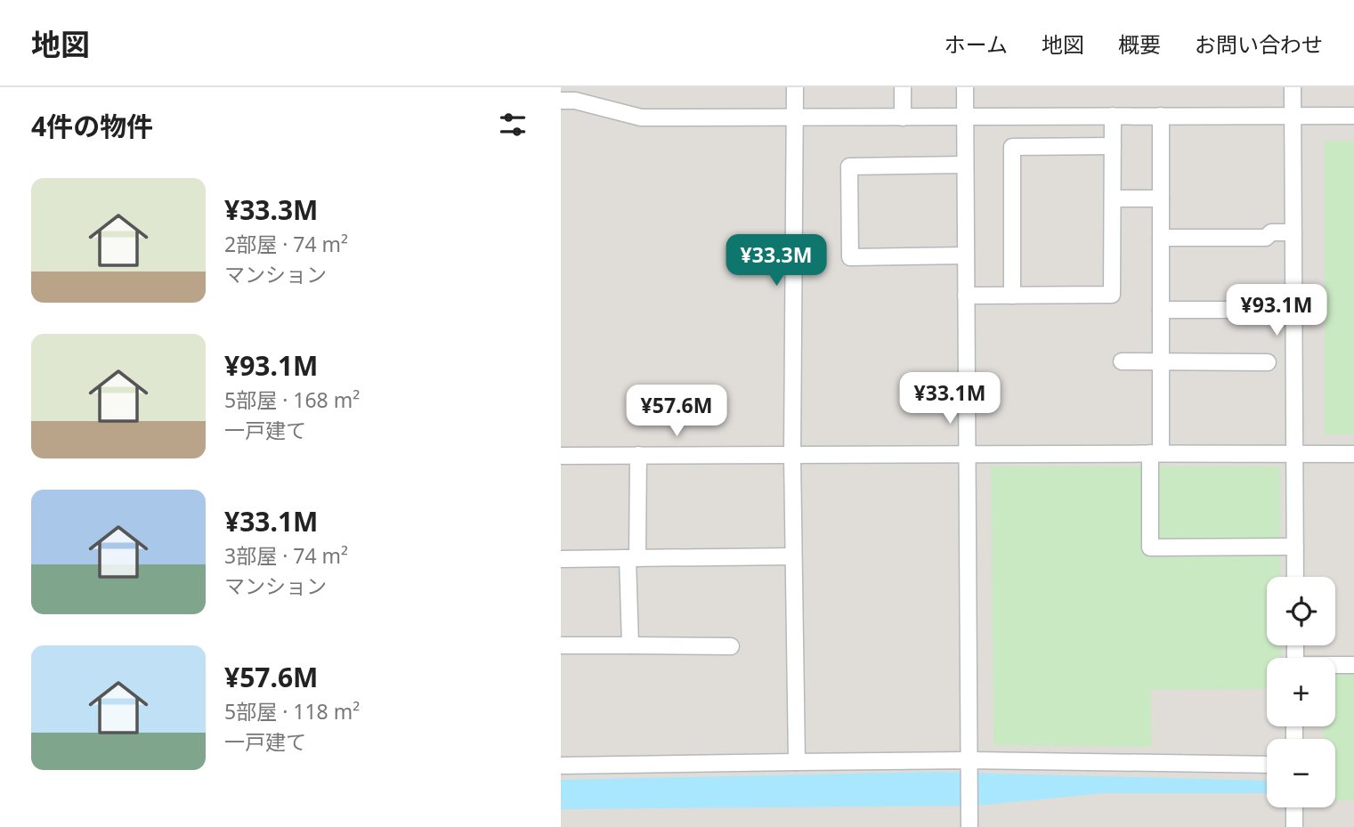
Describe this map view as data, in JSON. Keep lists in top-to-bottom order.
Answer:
{
  "page": {
    "header": "地図",
    "nav": [
      "ホーム",
      "地図",
      "概要",
      "お問い合わせ"
    ],
    "heading": "4件の物件",
    "list": [
      {
        "name": "¥33.3M",
        "note": "2部屋 · 74 m² · マンション"
      },
      {
        "name": "¥93.1M",
        "note": "5部屋 · 168 m² · 一戸建て"
      },
      {
        "name": "¥33.1M",
        "note": "3部屋 · 74 m² · マンション"
      },
      {
        "name": "¥57.6M",
        "note": "5部屋 · 118 m² · 一戸建て"
      }
    ],
    "price": [
      "¥33.3M",
      "¥93.1M",
      "¥33.1M",
      "¥57.6M"
    ],
    "map_buttons": ["+", "−"]
  }
}
